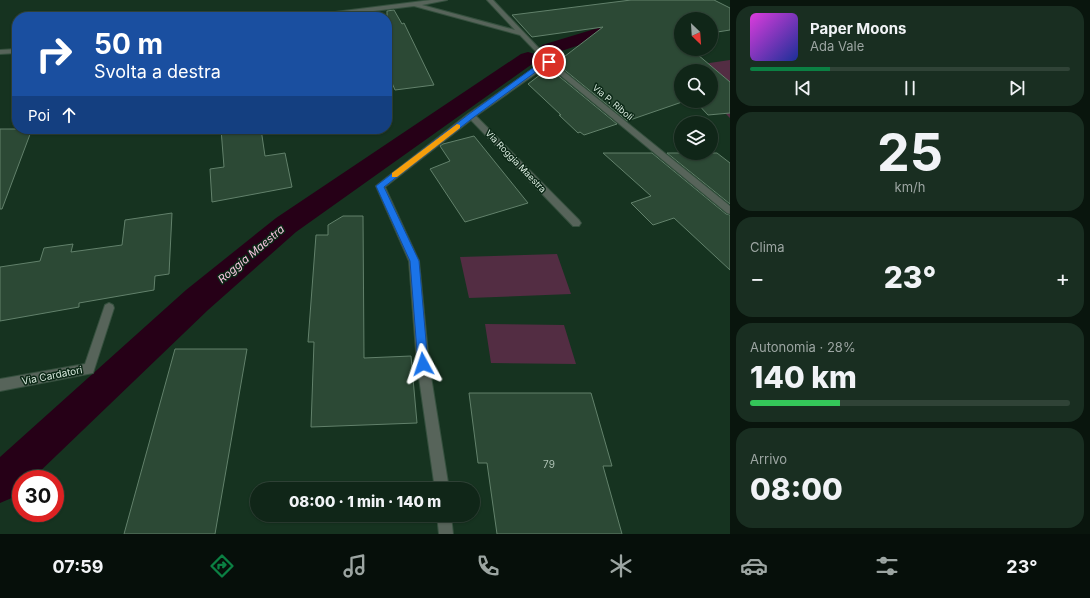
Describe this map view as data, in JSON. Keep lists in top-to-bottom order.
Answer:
{
  "streets": {
    "street": ["Via P. Riboli", "Via Roggia Maestra", "Via Cardatori"]
  },
  "water": ["Roggia Maestra"],
  "house_numbers": ["79"],
  "north": "bottom right",
  "page": {
    "turn": ["50 m", "Svolta a destra"],
    "song": ["Paper Moons", "Ada Vale"],
    "then": "Poi",
    "tile": [
      ["25", "km/h"],
      "Clima",
      ["Autonomia · 28%", "140 km"],
      ["Arrivo", "08:00"]
    ],
    "heat": ["−", "23°", "+"],
    "limit": "30",
    "trip": "08:00 · 1 min · 140 m",
    "tabs": ["07:59", "23°"]
  }
}
